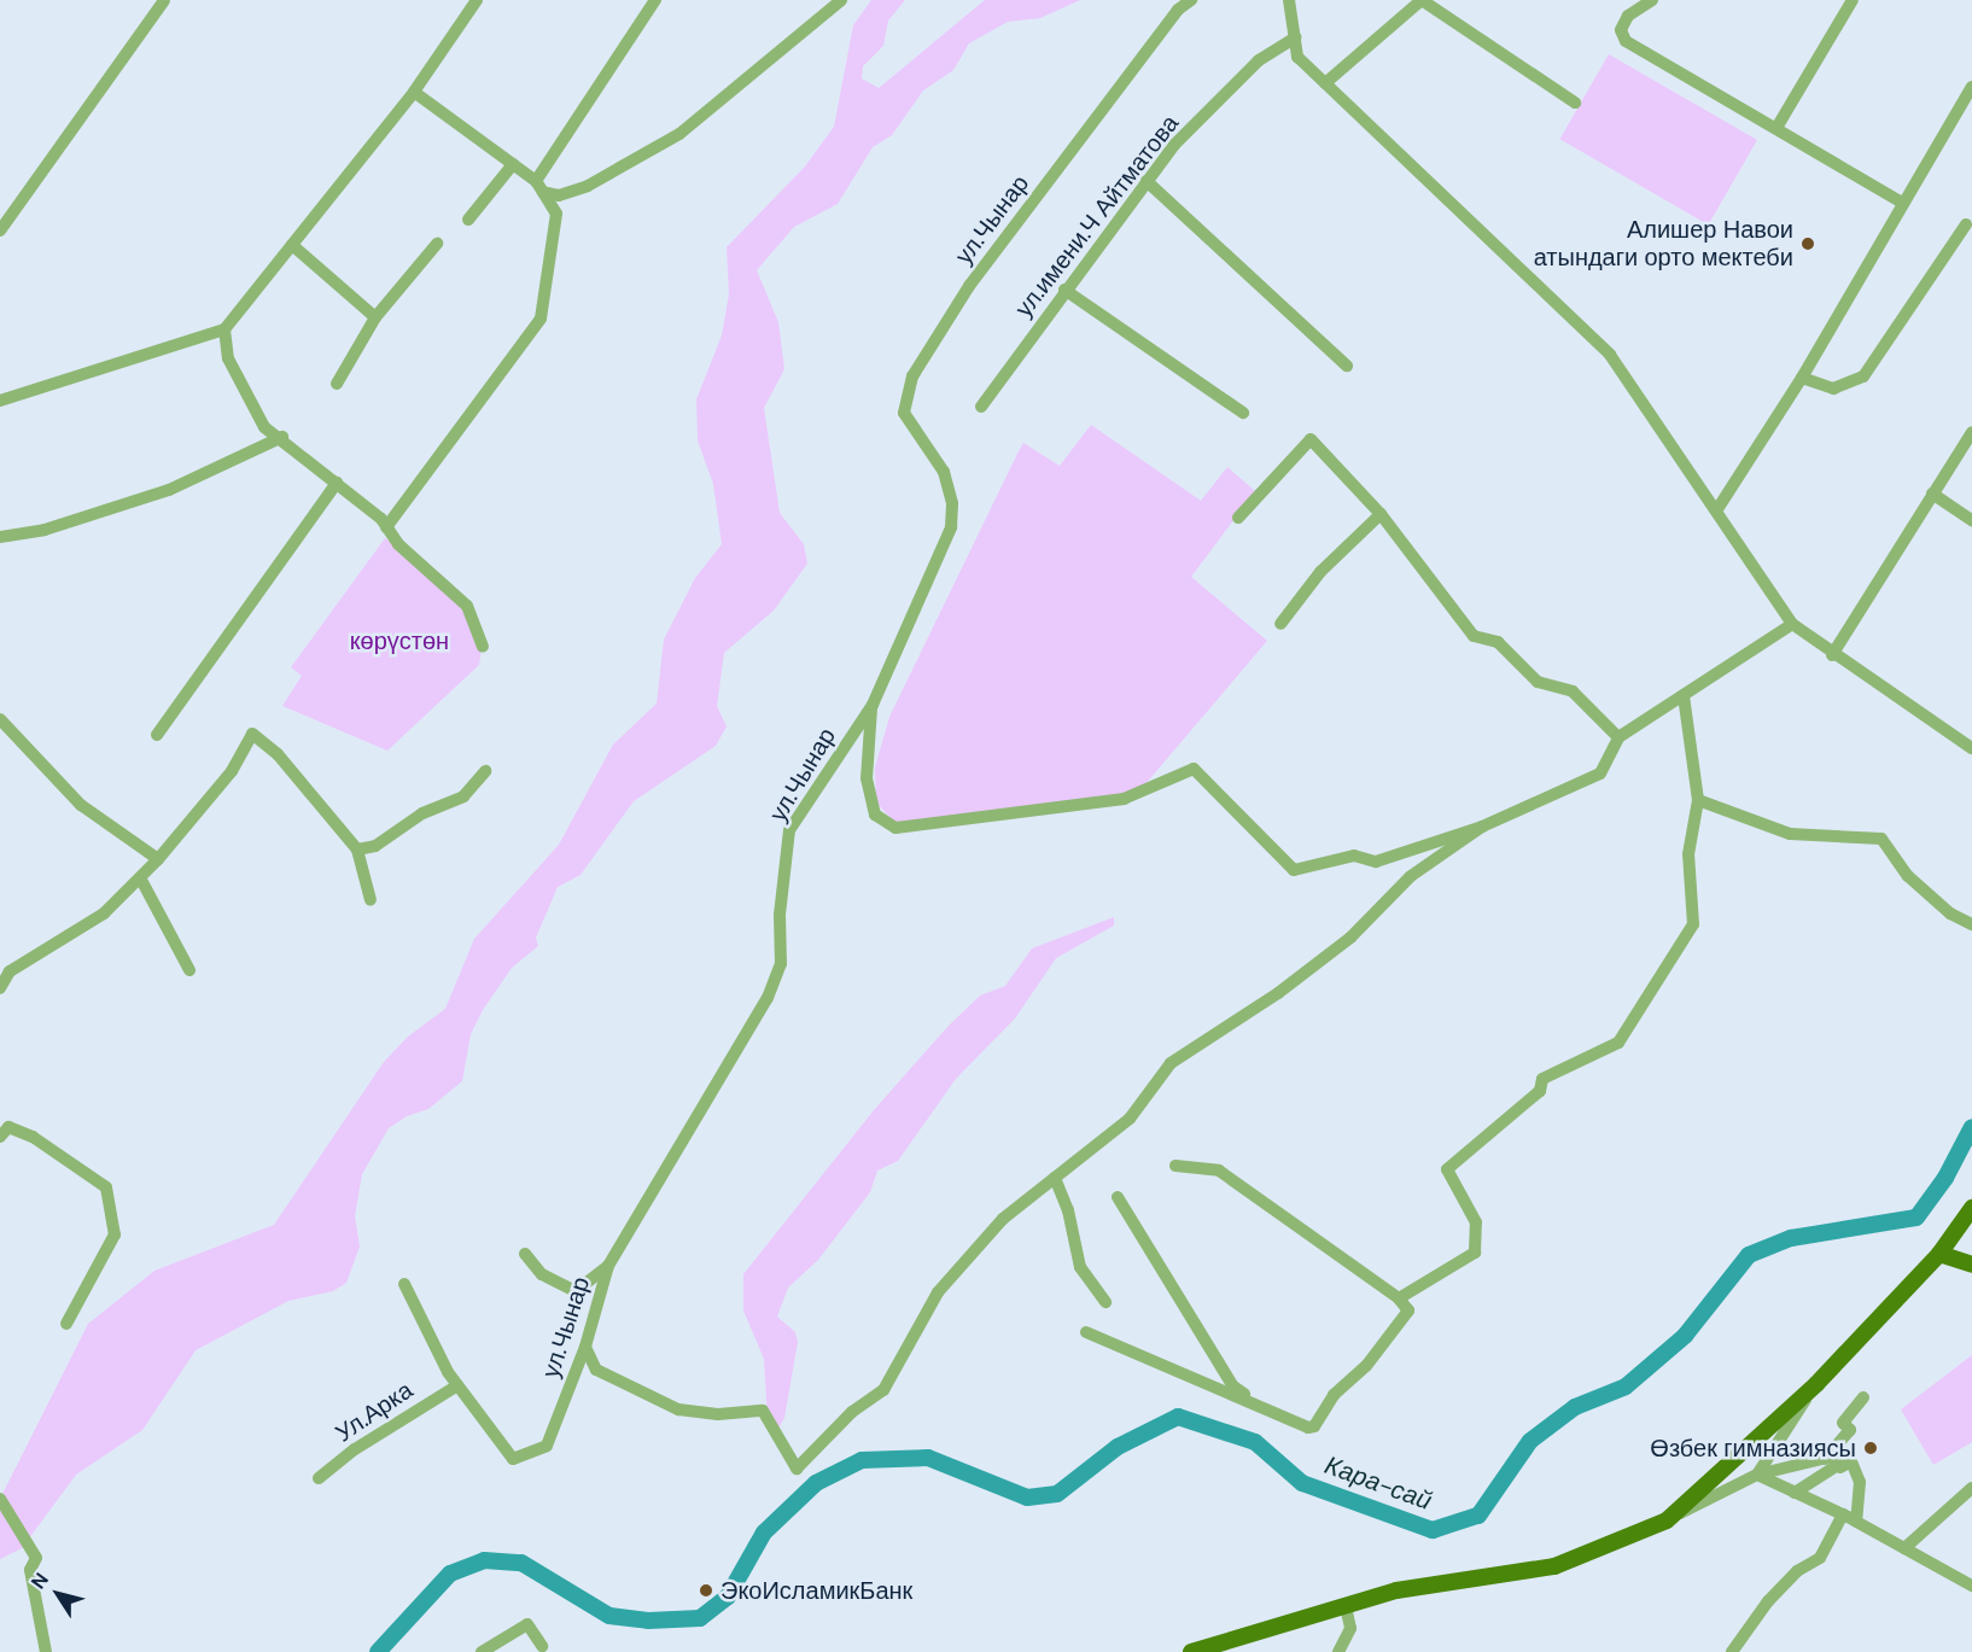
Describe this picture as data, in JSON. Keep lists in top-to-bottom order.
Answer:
{
  "streets": {
    "street": ["ул.имени.Ч Айтматова", "ул.Чынар", "Ул.Арка"]
  },
  "crossings": [
    ["ул.Чынар", "Ул.Арка"]
  ],
  "water": ["Кара-сай"],
  "parks": ["көрүстөн"],
  "places": ["Алишер Навои атындаги орто мектеби", "Өзбек гимназиясы", "ЭкоИсламикБанк"],
  "north": "top left"
}
